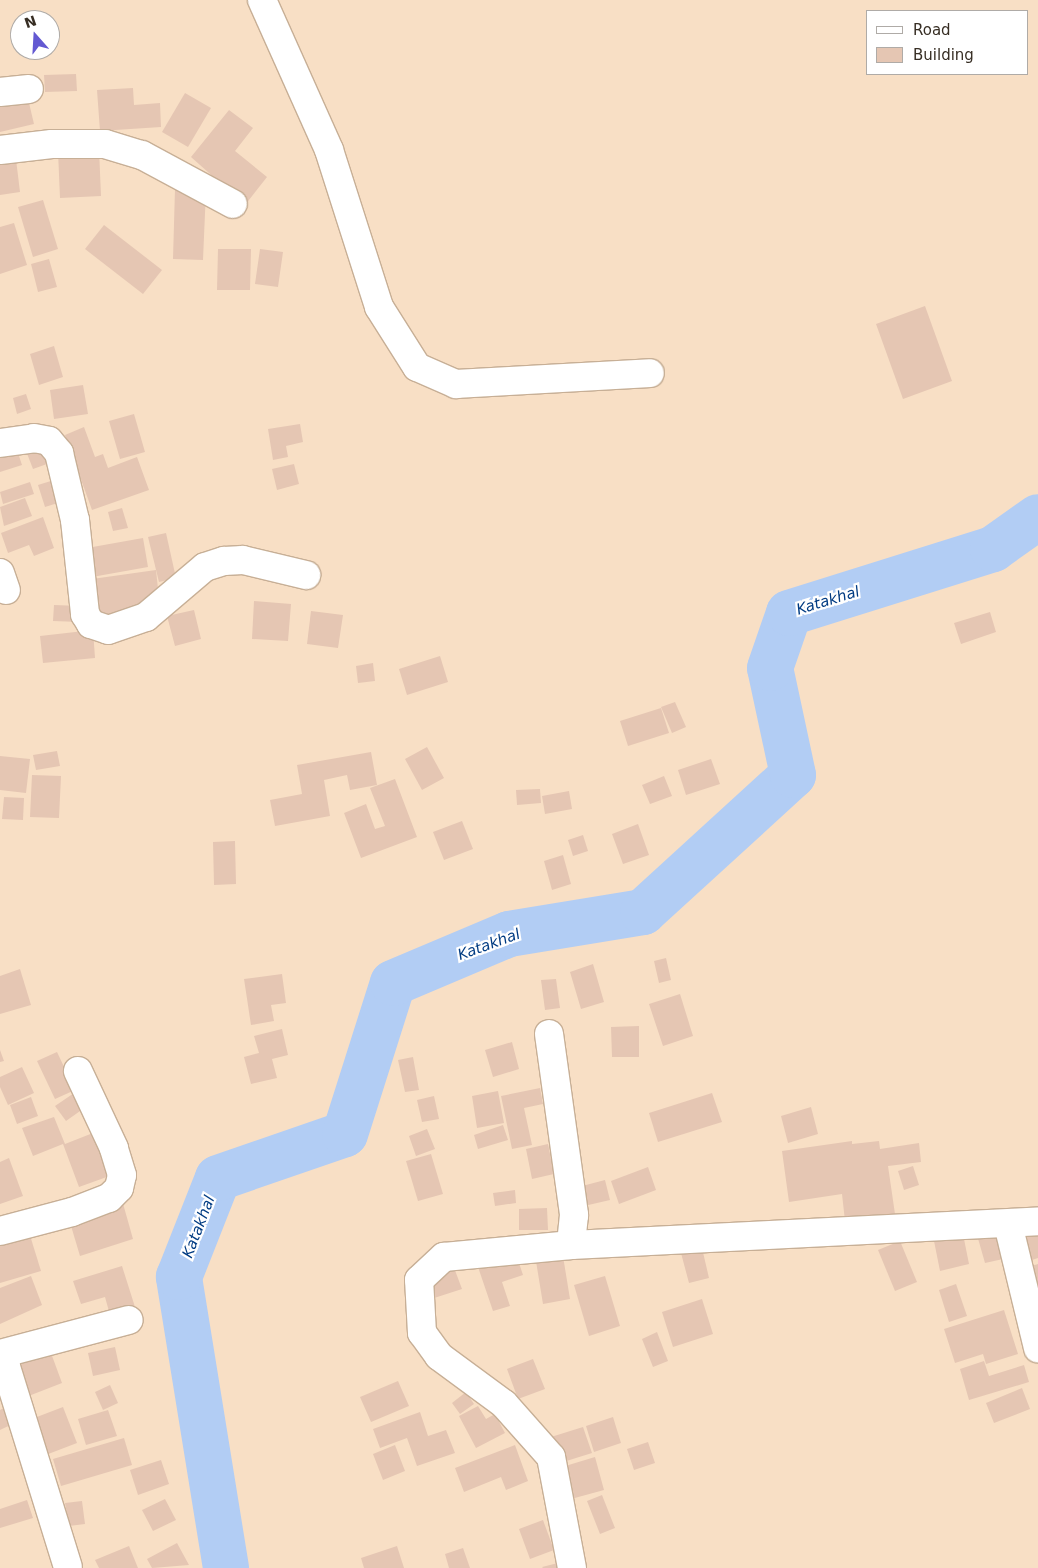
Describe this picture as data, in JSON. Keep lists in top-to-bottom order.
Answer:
{
  "water": ["Katakhal"],
  "legend": ["Road", "Building"],
  "north": "top"
}
